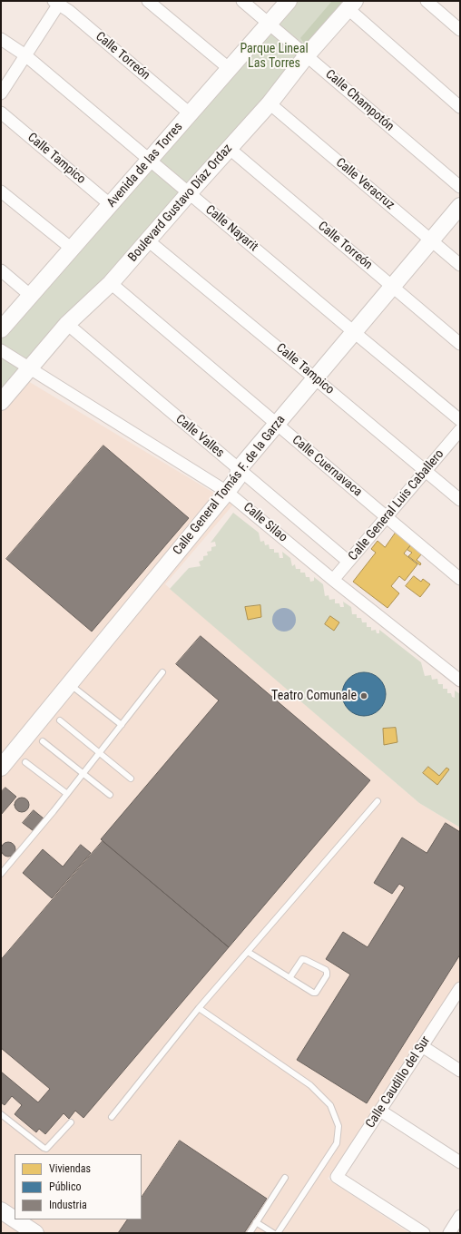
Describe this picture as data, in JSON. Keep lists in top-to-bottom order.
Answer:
{
  "streets": {
    "street": [
      "Calle Torreón",
      "Calle Champotón",
      "Calle Tampico",
      "Avenida de las Torres",
      "Calle Veracruz",
      "Boulevard Gustavo Díaz Ordaz",
      "Calle Nayarit",
      "Calle Valles",
      "Calle Cuernavaca",
      "Calle General Tomás F. de la Garza",
      "Calle General Luis Caballero",
      "Calle Silao",
      "Calle Caudillo del Sur"
    ]
  },
  "crossings": [
    ["Calle Torreón", "Avenida de las Torres"],
    ["Calle Torreón", "Boulevard Gustavo Díaz Ordaz"],
    ["Calle Torreón", "Calle General Tomás F. de la Garza"],
    ["Calle Champotón", "Avenida de las Torres"],
    ["Calle Champotón", "Boulevard Gustavo Díaz Ordaz"],
    ["Calle Tampico", "Avenida de las Torres"],
    ["Calle Tampico", "Boulevard Gustavo Díaz Ordaz"],
    ["Calle Tampico", "Calle General Tomás F. de la Garza"],
    ["Calle Tampico", "Calle General Luis Caballero"],
    ["Avenida de las Torres", "Calle Nayarit"],
    ["Calle Veracruz", "Boulevard Gustavo Díaz Ordaz"],
    ["Calle Veracruz", "Calle General Tomás F. de la Garza"],
    ["Boulevard Gustavo Díaz Ordaz", "Calle Nayarit"],
    ["Boulevard Gustavo Díaz Ordaz", "Calle Valles"],
    ["Boulevard Gustavo Díaz Ordaz", "Calle Cuernavaca"],
    ["Boulevard Gustavo Díaz Ordaz", "Calle Silao"],
    ["Calle Nayarit", "Calle General Tomás F. de la Garza"],
    ["Calle Valles", "Calle General Tomás F. de la Garza"],
    ["Calle Valles", "Calle General Luis Caballero"],
    ["Calle Cuernavaca", "Calle General Tomás F. de la Garza"],
    ["Calle Cuernavaca", "Calle General Luis Caballero"],
    ["Calle General Tomás F. de la Garza", "Calle Silao"],
    ["Calle General Luis Caballero", "Calle Silao"]
  ],
  "parks": ["Parque Lineal Las Torres"],
  "places": ["Teatro Comunale"],
  "legend": ["Viviendas", "Público", "Industria"]
}
